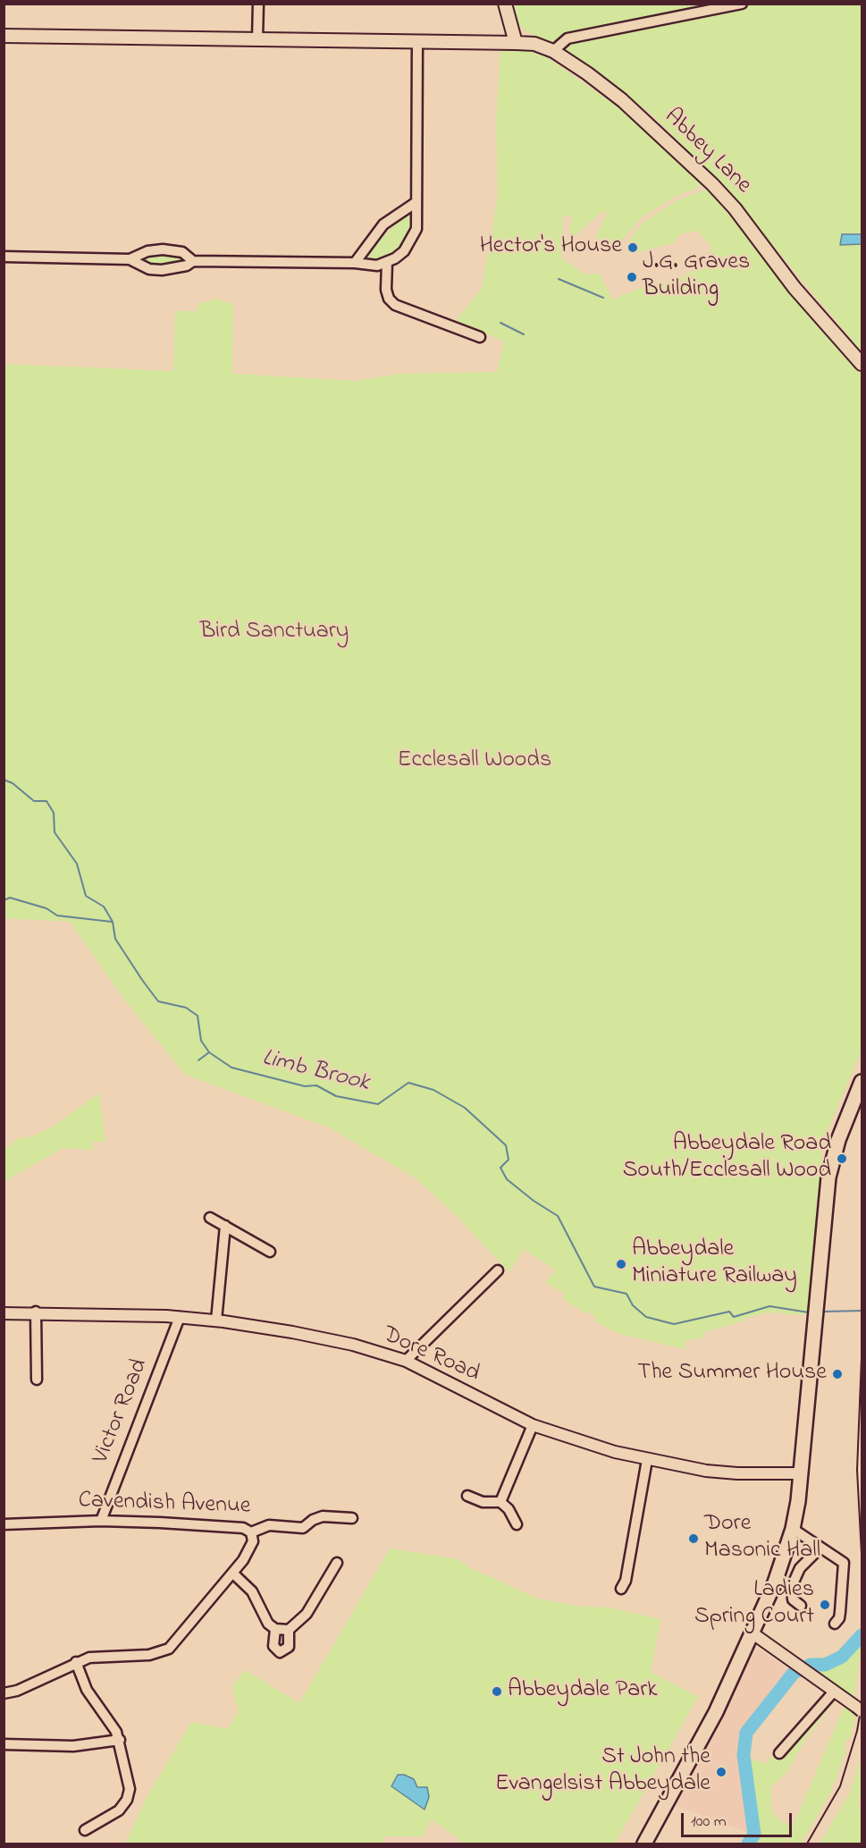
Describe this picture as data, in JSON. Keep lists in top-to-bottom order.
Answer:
{
  "streets": {
    "main road": ["Abbey Lane"],
    "street": ["Dore Road", "Victor Road", "Cavendish Avenue"]
  },
  "crossings": [
    ["Dore Road", "Victor Road"],
    ["Victor Road", "Cavendish Avenue"]
  ],
  "water": ["Limb Brook"],
  "parks": ["Bird Sanctuary", "Ecclesall Woods"],
  "places": [
    "Hector's House",
    "J.G. Graves Building",
    "Abbeydale Road South/Ecclesall Wood",
    "Abbeydale Miniature Railway",
    "The Summer House",
    "Dore Masonic Hall",
    "Ladies Spring Court",
    "Abbeydale Park",
    "St John the Evangelsist Abbeydale"
  ],
  "scale_bar": "100 m"
}
